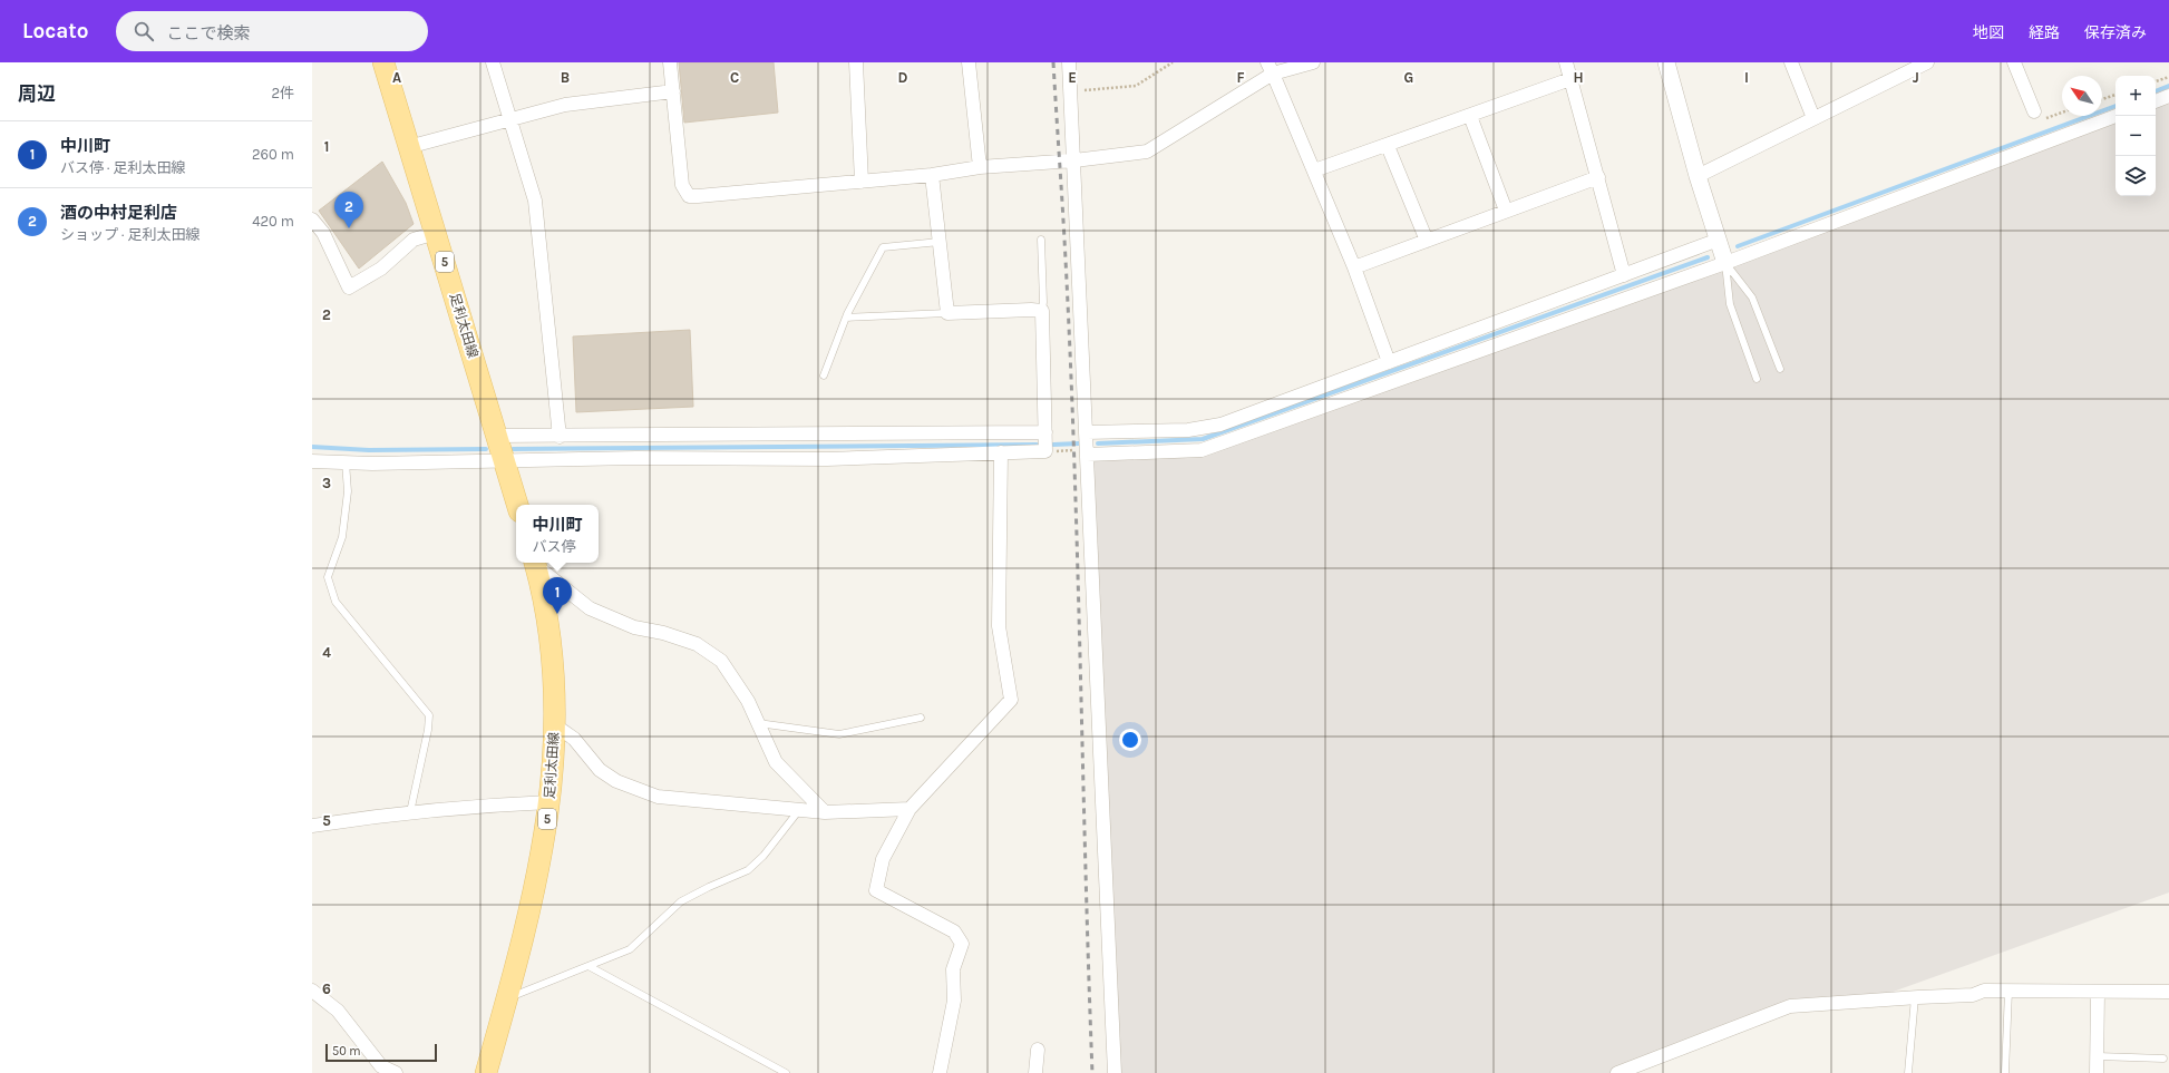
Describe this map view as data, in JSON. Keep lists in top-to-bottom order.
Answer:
{
  "streets": {
    "main road": ["5", "足利太田線"]
  },
  "scale_bar": "50 m",
  "north": "top left",
  "page": {
    "header": "Locato",
    "search": "ここで検索",
    "nav": ["地図", "経路", "保存済み"],
    "heading": ["周辺", "2件"],
    "map_buttons": ["+", "−"],
    "list": [
      {
        "mark": "1",
        "name": "中川町",
        "note": "バス停 · 足利太田線",
        "value": "260 m"
      },
      {
        "mark": "2",
        "name": "酒の中村足利店",
        "note": "ショップ · 足利太田線",
        "value": "420 m"
      }
    ],
    "pins": ["2", "1"],
    "popup": ["中川町", "バス停"],
    "scale": "50 m"
  },
  "grid": {
    "columns": [
      "A",
      "B",
      "C",
      "D",
      "E",
      "F",
      "G",
      "H",
      "I",
      "J"
    ],
    "rows": [
      "1",
      "2",
      "3",
      "4",
      "5",
      "6"
    ]
  }
}
